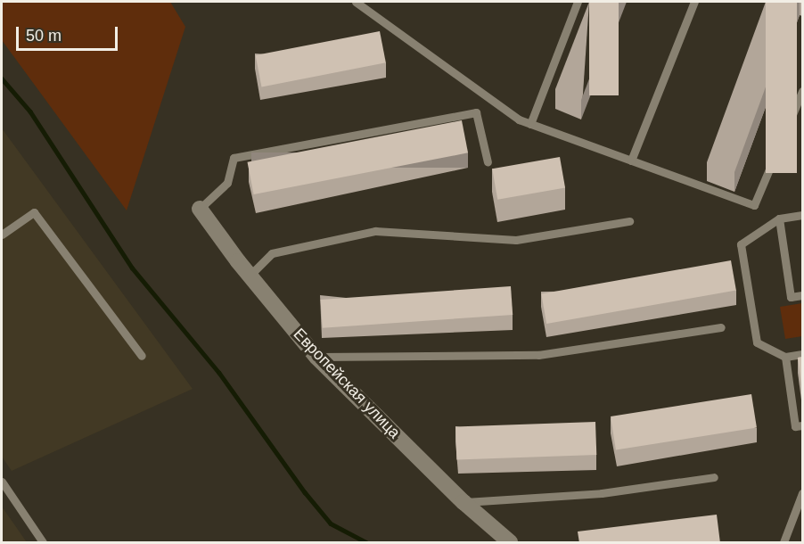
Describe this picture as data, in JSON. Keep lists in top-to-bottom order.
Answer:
{
  "streets": {
    "street": ["Европейская улица"]
  },
  "scale_bar": "50 m"
}
